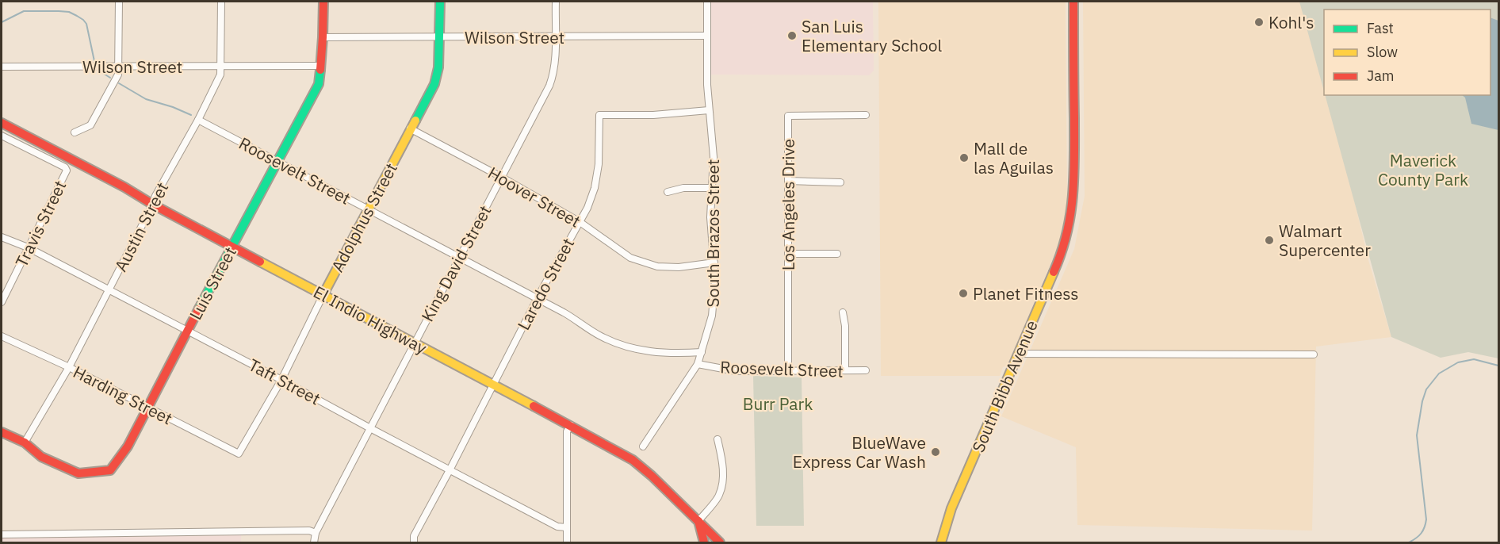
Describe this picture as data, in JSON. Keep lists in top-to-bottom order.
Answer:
{
  "streets": {
    "main road": [
      "Adolphus Street",
      "Luis Street",
      "El Indio Highway",
      "South Bibb Avenue"
    ],
    "street": [
      "Wilson Street",
      "Roosevelt Street",
      "Hoover Street",
      "Los Angeles Drive",
      "Travis Street",
      "Austin Street",
      "South Brazos Street",
      "King David Street",
      "Laredo Street",
      "Taft Street",
      "Harding Street"
    ]
  },
  "crossings": [
    ["Wilson Street", "Adolphus Street"],
    ["Wilson Street", "Austin Street"],
    ["Wilson Street", "South Brazos Street"],
    ["Wilson Street", "King David Street"],
    ["Wilson Street", "Luis Street"],
    ["Roosevelt Street", "Los Angeles Drive"],
    ["Roosevelt Street", "Adolphus Street"],
    ["Roosevelt Street", "Austin Street"],
    ["Roosevelt Street", "South Brazos Street"],
    ["Roosevelt Street", "King David Street"],
    ["Roosevelt Street", "Luis Street"],
    ["Roosevelt Street", "Laredo Street"],
    ["Hoover Street", "Adolphus Street"],
    ["Hoover Street", "South Brazos Street"],
    ["Hoover Street", "King David Street"],
    ["Hoover Street", "Laredo Street"],
    ["Adolphus Street", "El Indio Highway"],
    ["Adolphus Street", "Taft Street"],
    ["Adolphus Street", "Harding Street"],
    ["Travis Street", "Taft Street"],
    ["Austin Street", "Luis Street"],
    ["Austin Street", "El Indio Highway"],
    ["Austin Street", "Taft Street"],
    ["Austin Street", "Harding Street"],
    ["South Brazos Street", "Laredo Street"],
    ["King David Street", "El Indio Highway"],
    ["King David Street", "Taft Street"],
    ["Luis Street", "El Indio Highway"],
    ["Luis Street", "Taft Street"],
    ["Luis Street", "Harding Street"],
    ["Laredo Street", "El Indio Highway"],
    ["Laredo Street", "Taft Street"]
  ],
  "parks": ["Maverick County Park", "Burr Park"],
  "places": [
    "Kohl's",
    "San Luis Elementary School",
    "Mall de las Aguilas",
    "Walmart Supercenter",
    "Planet Fitness",
    "BlueWave Express Car Wash"
  ],
  "legend": ["Fast", "Slow", "Jam"]
}
